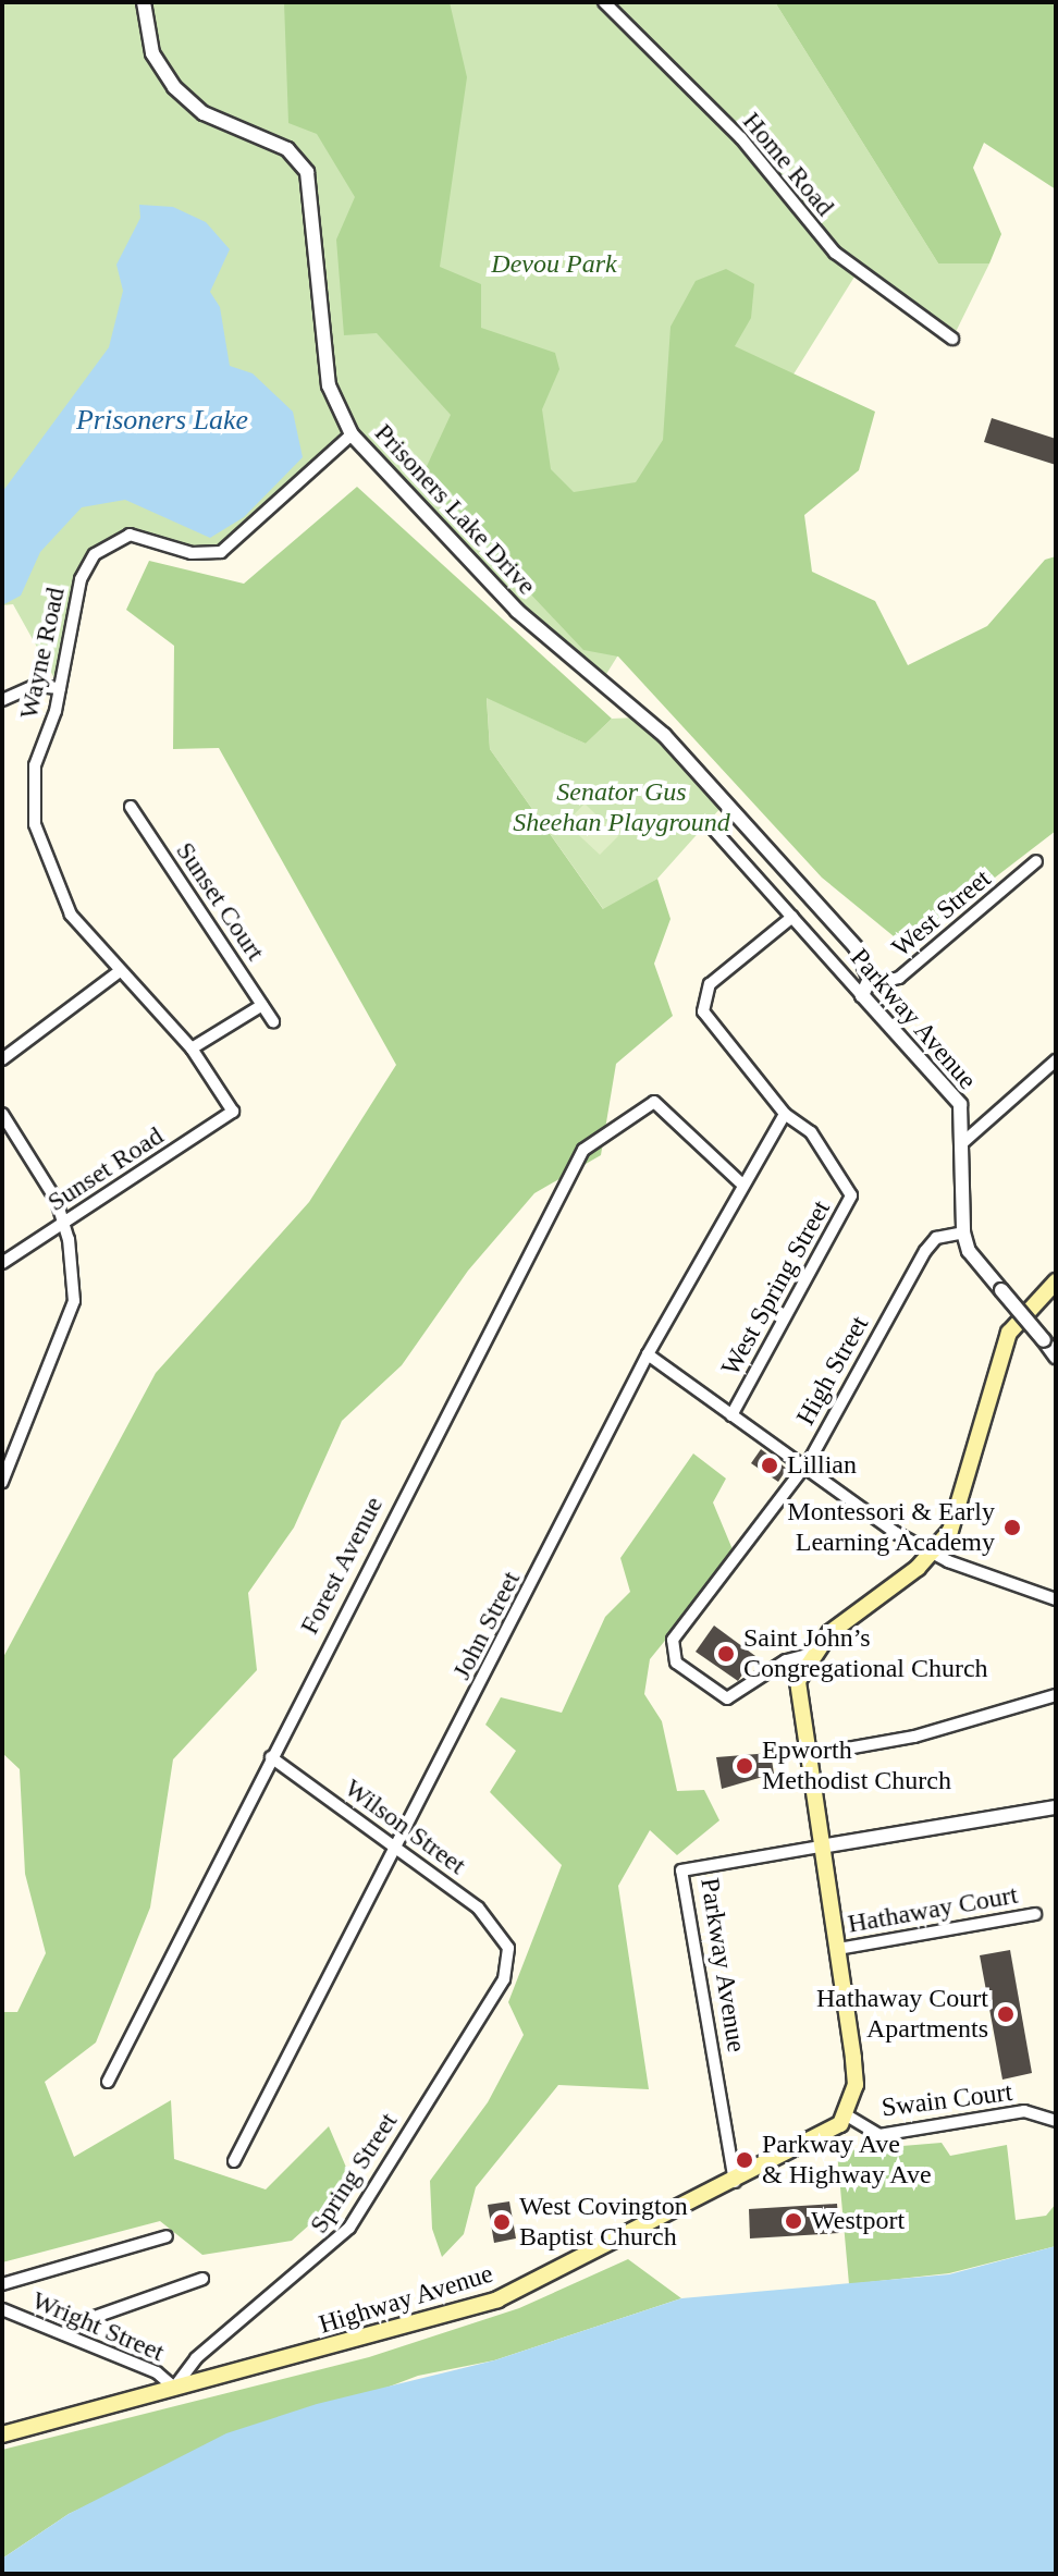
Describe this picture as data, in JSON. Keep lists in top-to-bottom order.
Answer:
{
  "streets": {
    "main road": ["Highway Avenue"],
    "street": [
      "Home Road",
      "Prisoners Lake Drive",
      "Wayne Road",
      "Sunset Court",
      "West Street",
      "Parkway Avenue",
      "Sunset Road",
      "West Spring Street",
      "High Street",
      "Forest Avenue",
      "John Street",
      "Wilson Street",
      "Hathaway Court",
      "Swain Court",
      "Spring Street",
      "Wright Street"
    ]
  },
  "crossings": [
    ["Prisoners Lake Drive", "Wayne Road"],
    ["Prisoners Lake Drive", "West Street"],
    ["Prisoners Lake Drive", "Parkway Avenue"],
    ["Wayne Road", "Sunset Road"],
    ["West Street", "Parkway Avenue"],
    ["Parkway Avenue", "West Spring Street"],
    ["Parkway Avenue", "High Street"],
    ["Parkway Avenue", "Highway Avenue"],
    ["West Spring Street", "John Street"],
    ["Forest Avenue", "John Street"],
    ["Forest Avenue", "Wilson Street"],
    ["John Street", "Wilson Street"],
    ["Wilson Street", "Spring Street"],
    ["Swain Court", "Highway Avenue"],
    ["Spring Street", "Highway Avenue"],
    ["Spring Street", "Wright Street"],
    ["Highway Avenue", "Wright Street"]
  ],
  "water": ["Prisoners Lake"],
  "parks": ["Devou Park", "Senator Gus Sheehan Playground"],
  "places": [
    "Lillian",
    "Montessori & Early Learning Academy",
    "Saint John’s Congregational Church",
    "Epworth Methodist Church",
    "Hathaway Court Apartments",
    "Parkway Ave & Highway Ave",
    "Westport",
    "West Covington Baptist Church"
  ]
}
